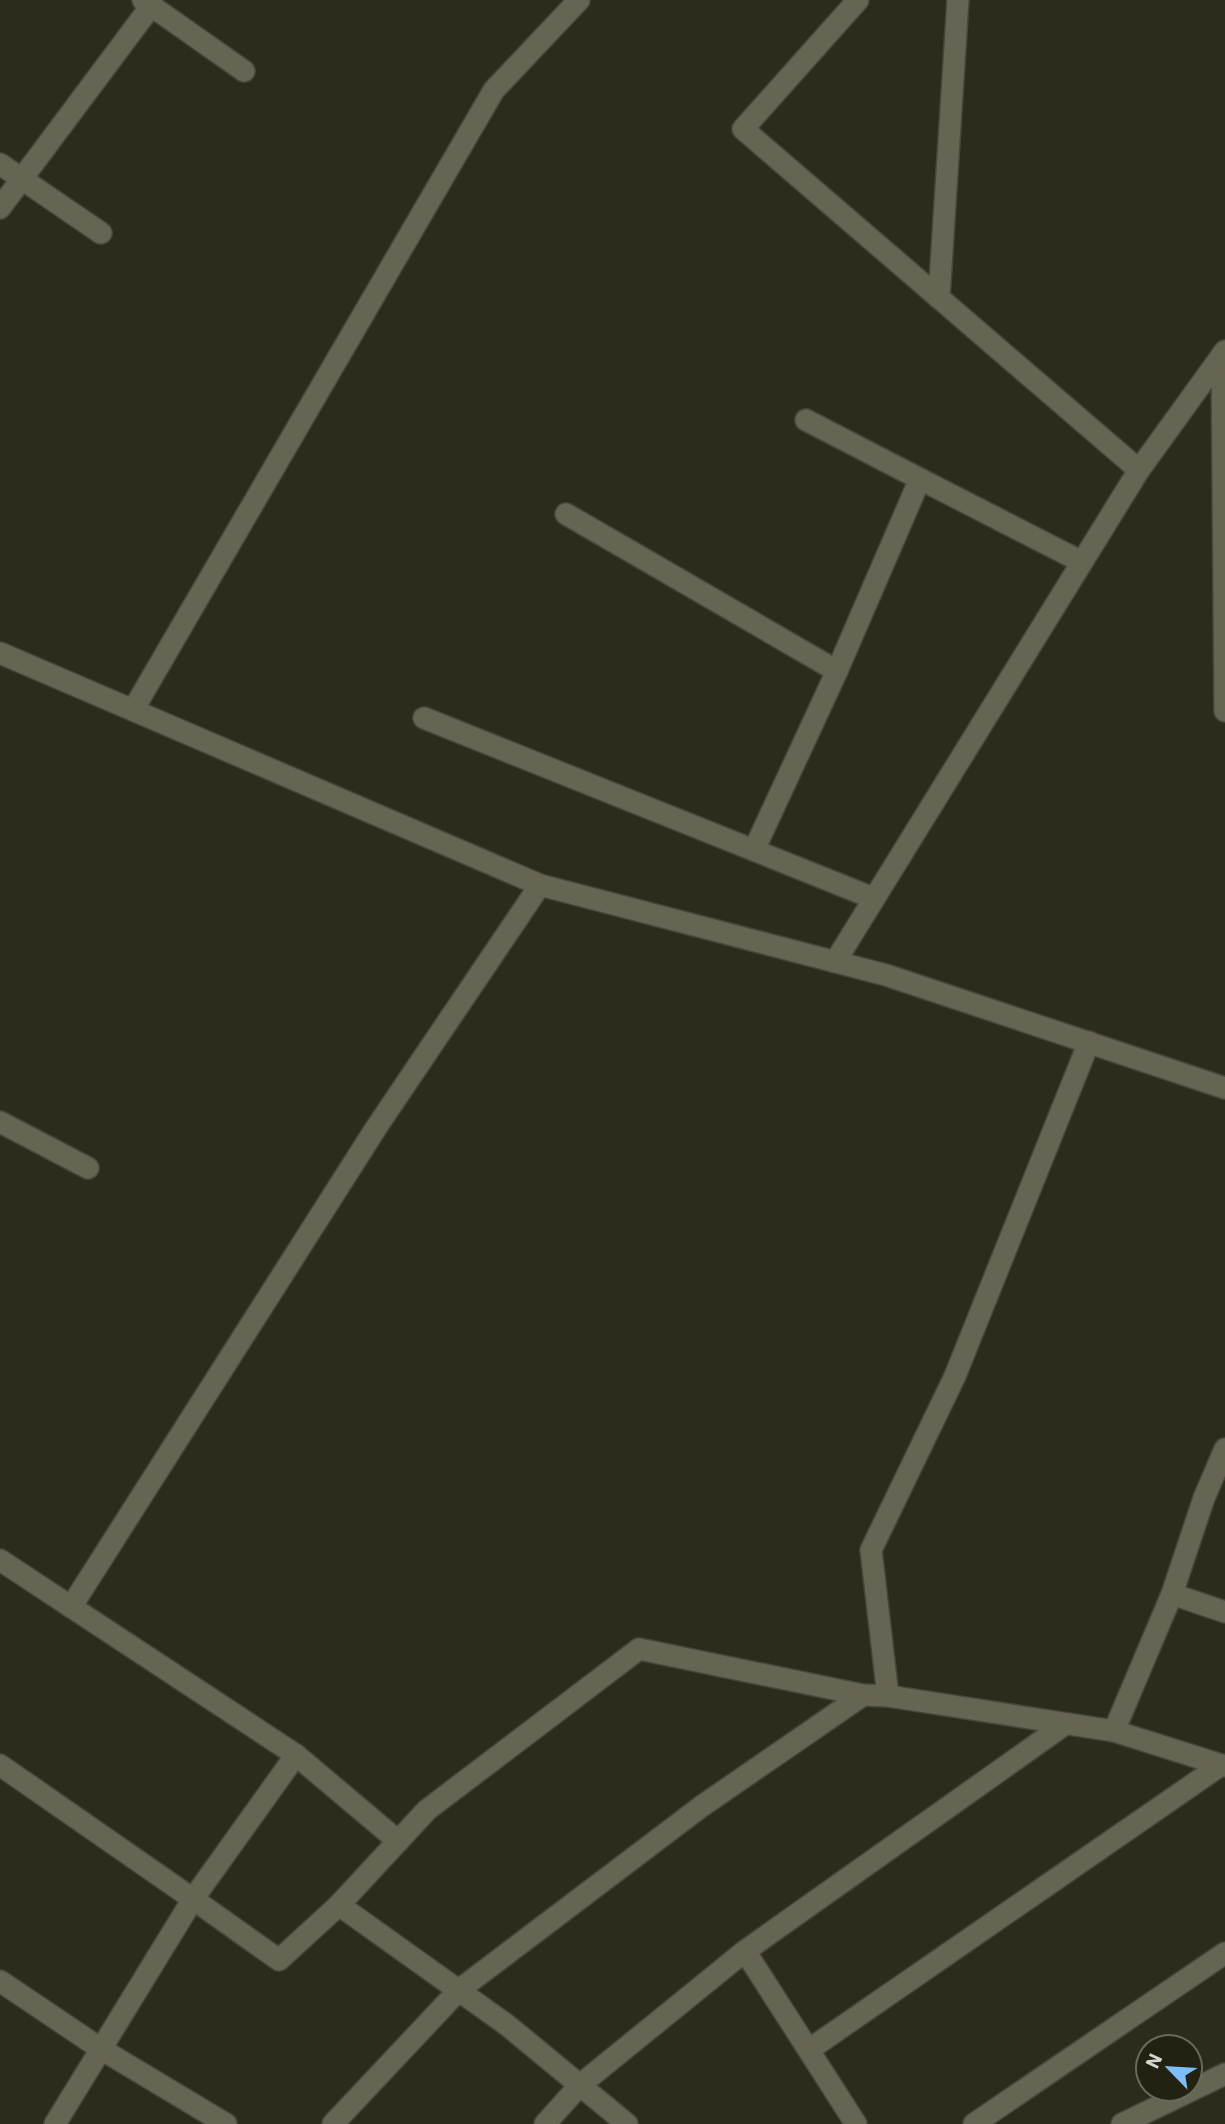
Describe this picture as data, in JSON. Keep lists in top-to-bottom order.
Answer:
{
  "north": "top left"
}
